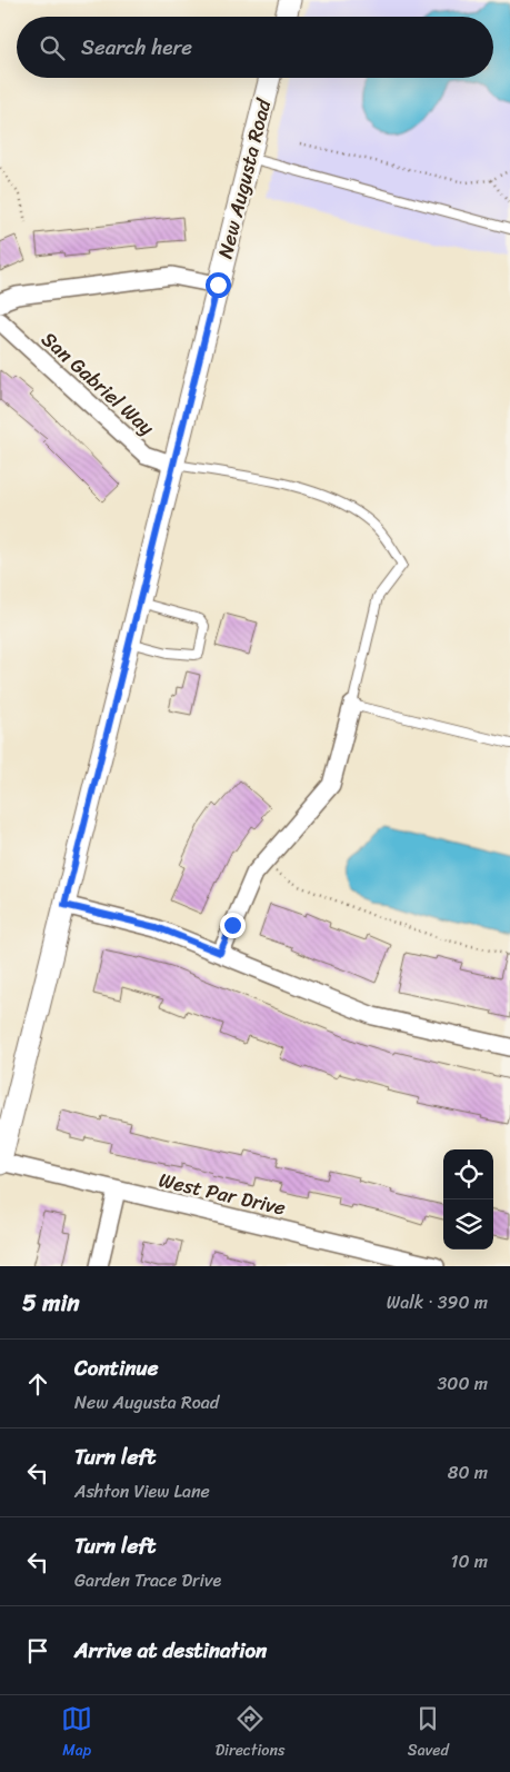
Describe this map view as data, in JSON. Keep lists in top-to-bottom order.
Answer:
{
  "streets": {
    "street": ["New Augusta Road", "San Gabriel Way", "West Par Drive"]
  },
  "crossings": [
    ["New Augusta Road", "San Gabriel Way"],
    ["New Augusta Road", "West Par Drive"]
  ],
  "page": {
    "search": "Search here",
    "heading": ["5 min", "Walk · 390 m"],
    "list": [
      ["Continue", "New Augusta Road", "300 m"],
      ["Turn left", "Ashton View Lane", "80 m"],
      ["Turn left", "Garden Trace Drive", "10 m"],
      "Arrive at destination"
    ],
    "nav": ["Map", "Directions", "Saved"]
  }
}
